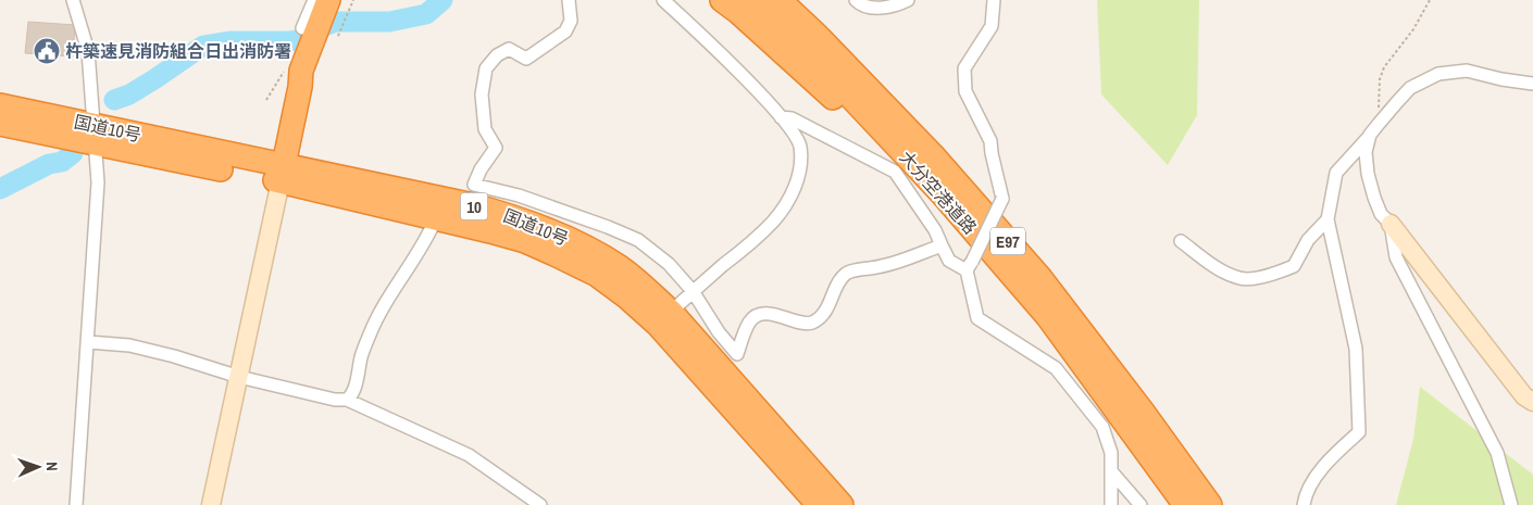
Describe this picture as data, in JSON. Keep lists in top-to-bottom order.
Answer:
{
  "streets": {
    "highway": [
      "国道10号",
      "大分空港道路",
      "10",
      "E97"
    ]
  },
  "places": {
    "public building": ["杵築速見消防組合日出消防署"]
  },
  "north": "right"
}
